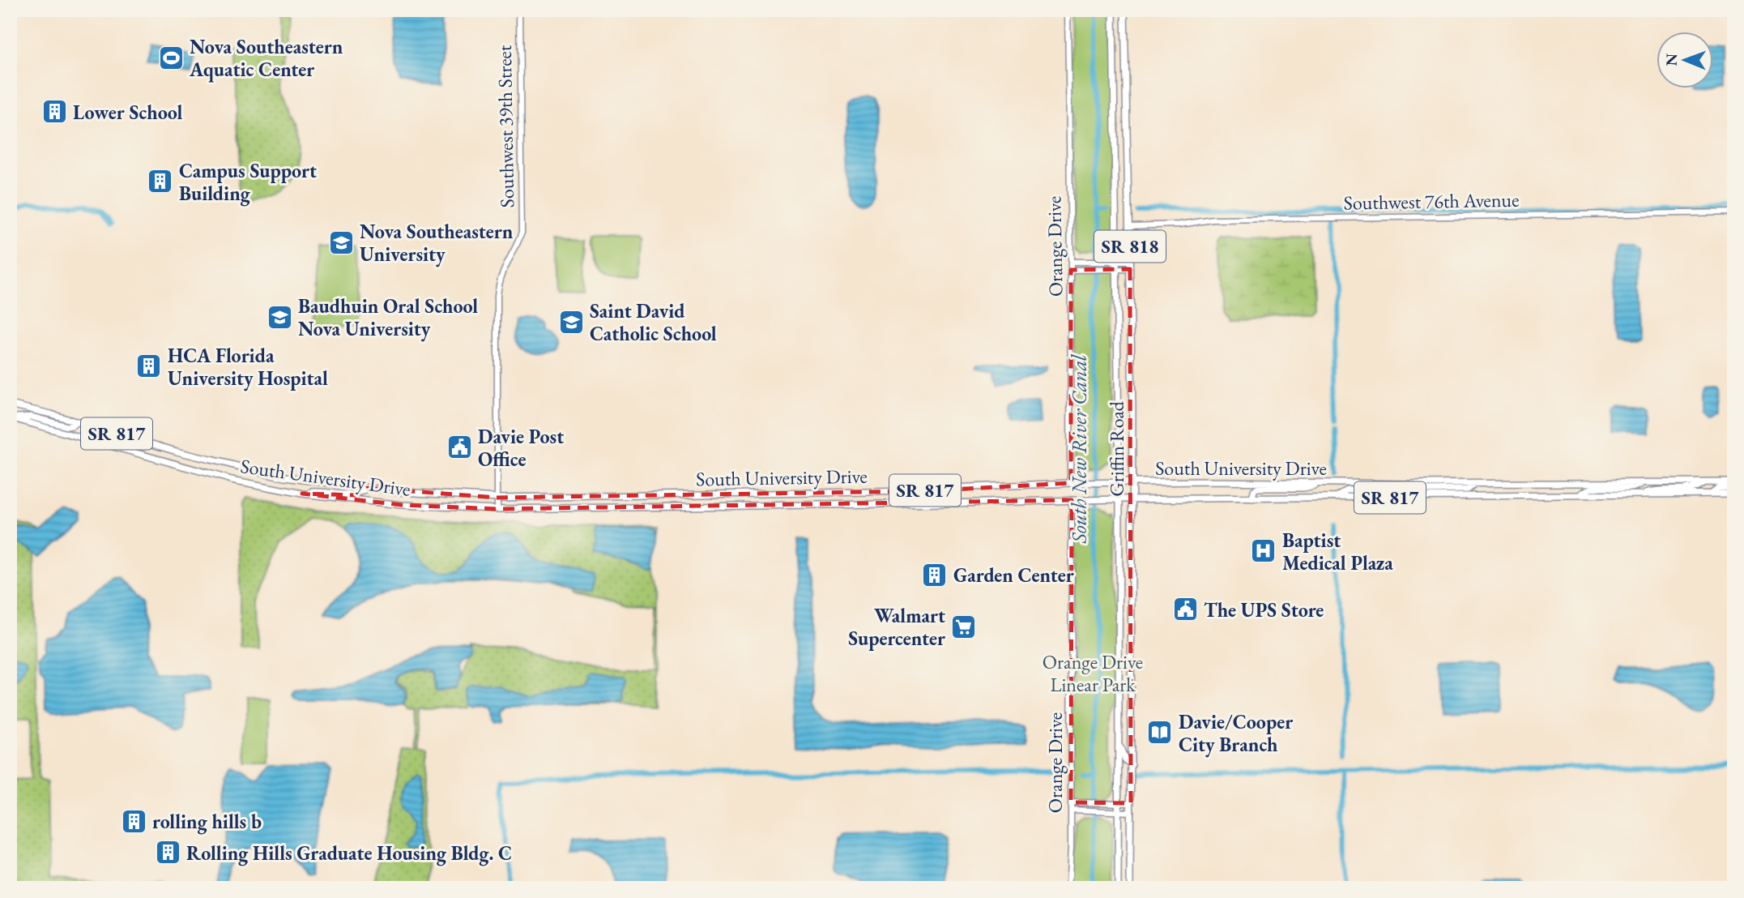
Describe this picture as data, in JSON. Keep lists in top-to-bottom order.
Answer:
{
  "streets": {
    "main road": [
      "SR 818",
      "SR 817",
      "Griffin Road",
      "South University Drive"
    ],
    "street": ["Southwest 39th Street", "Southwest 76th Avenue", "Orange Drive"]
  },
  "crossings": [
    ["Southwest 39th Street", "South University Drive"],
    ["Southwest 76th Avenue", "Griffin Road"],
    ["Orange Drive", "South University Drive"],
    ["Griffin Road", "South University Drive"]
  ],
  "water": ["South New River Canal"],
  "parks": ["Orange Drive Linear Park"],
  "places": {
    "sports": ["Nova Southeastern Aquatic Center"],
    "building": [
      "Lower School",
      "Campus Support Building",
      "HCA Florida University Hospital",
      "Garden Center",
      "rolling hills b",
      "Rolling Hills Graduate Housing Bldg. C"
    ],
    "school or university": ["Nova Southeastern University", "Baudhuin Oral School Nova University", "Saint David Catholic School"],
    "public building": ["Davie Post Office", "The UPS Store"],
    "hospital": ["Baptist Medical Plaza"],
    "supermarket": ["Walmart Supercenter"],
    "library": ["Davie/Cooper City Branch"]
  },
  "north": "left"
}
